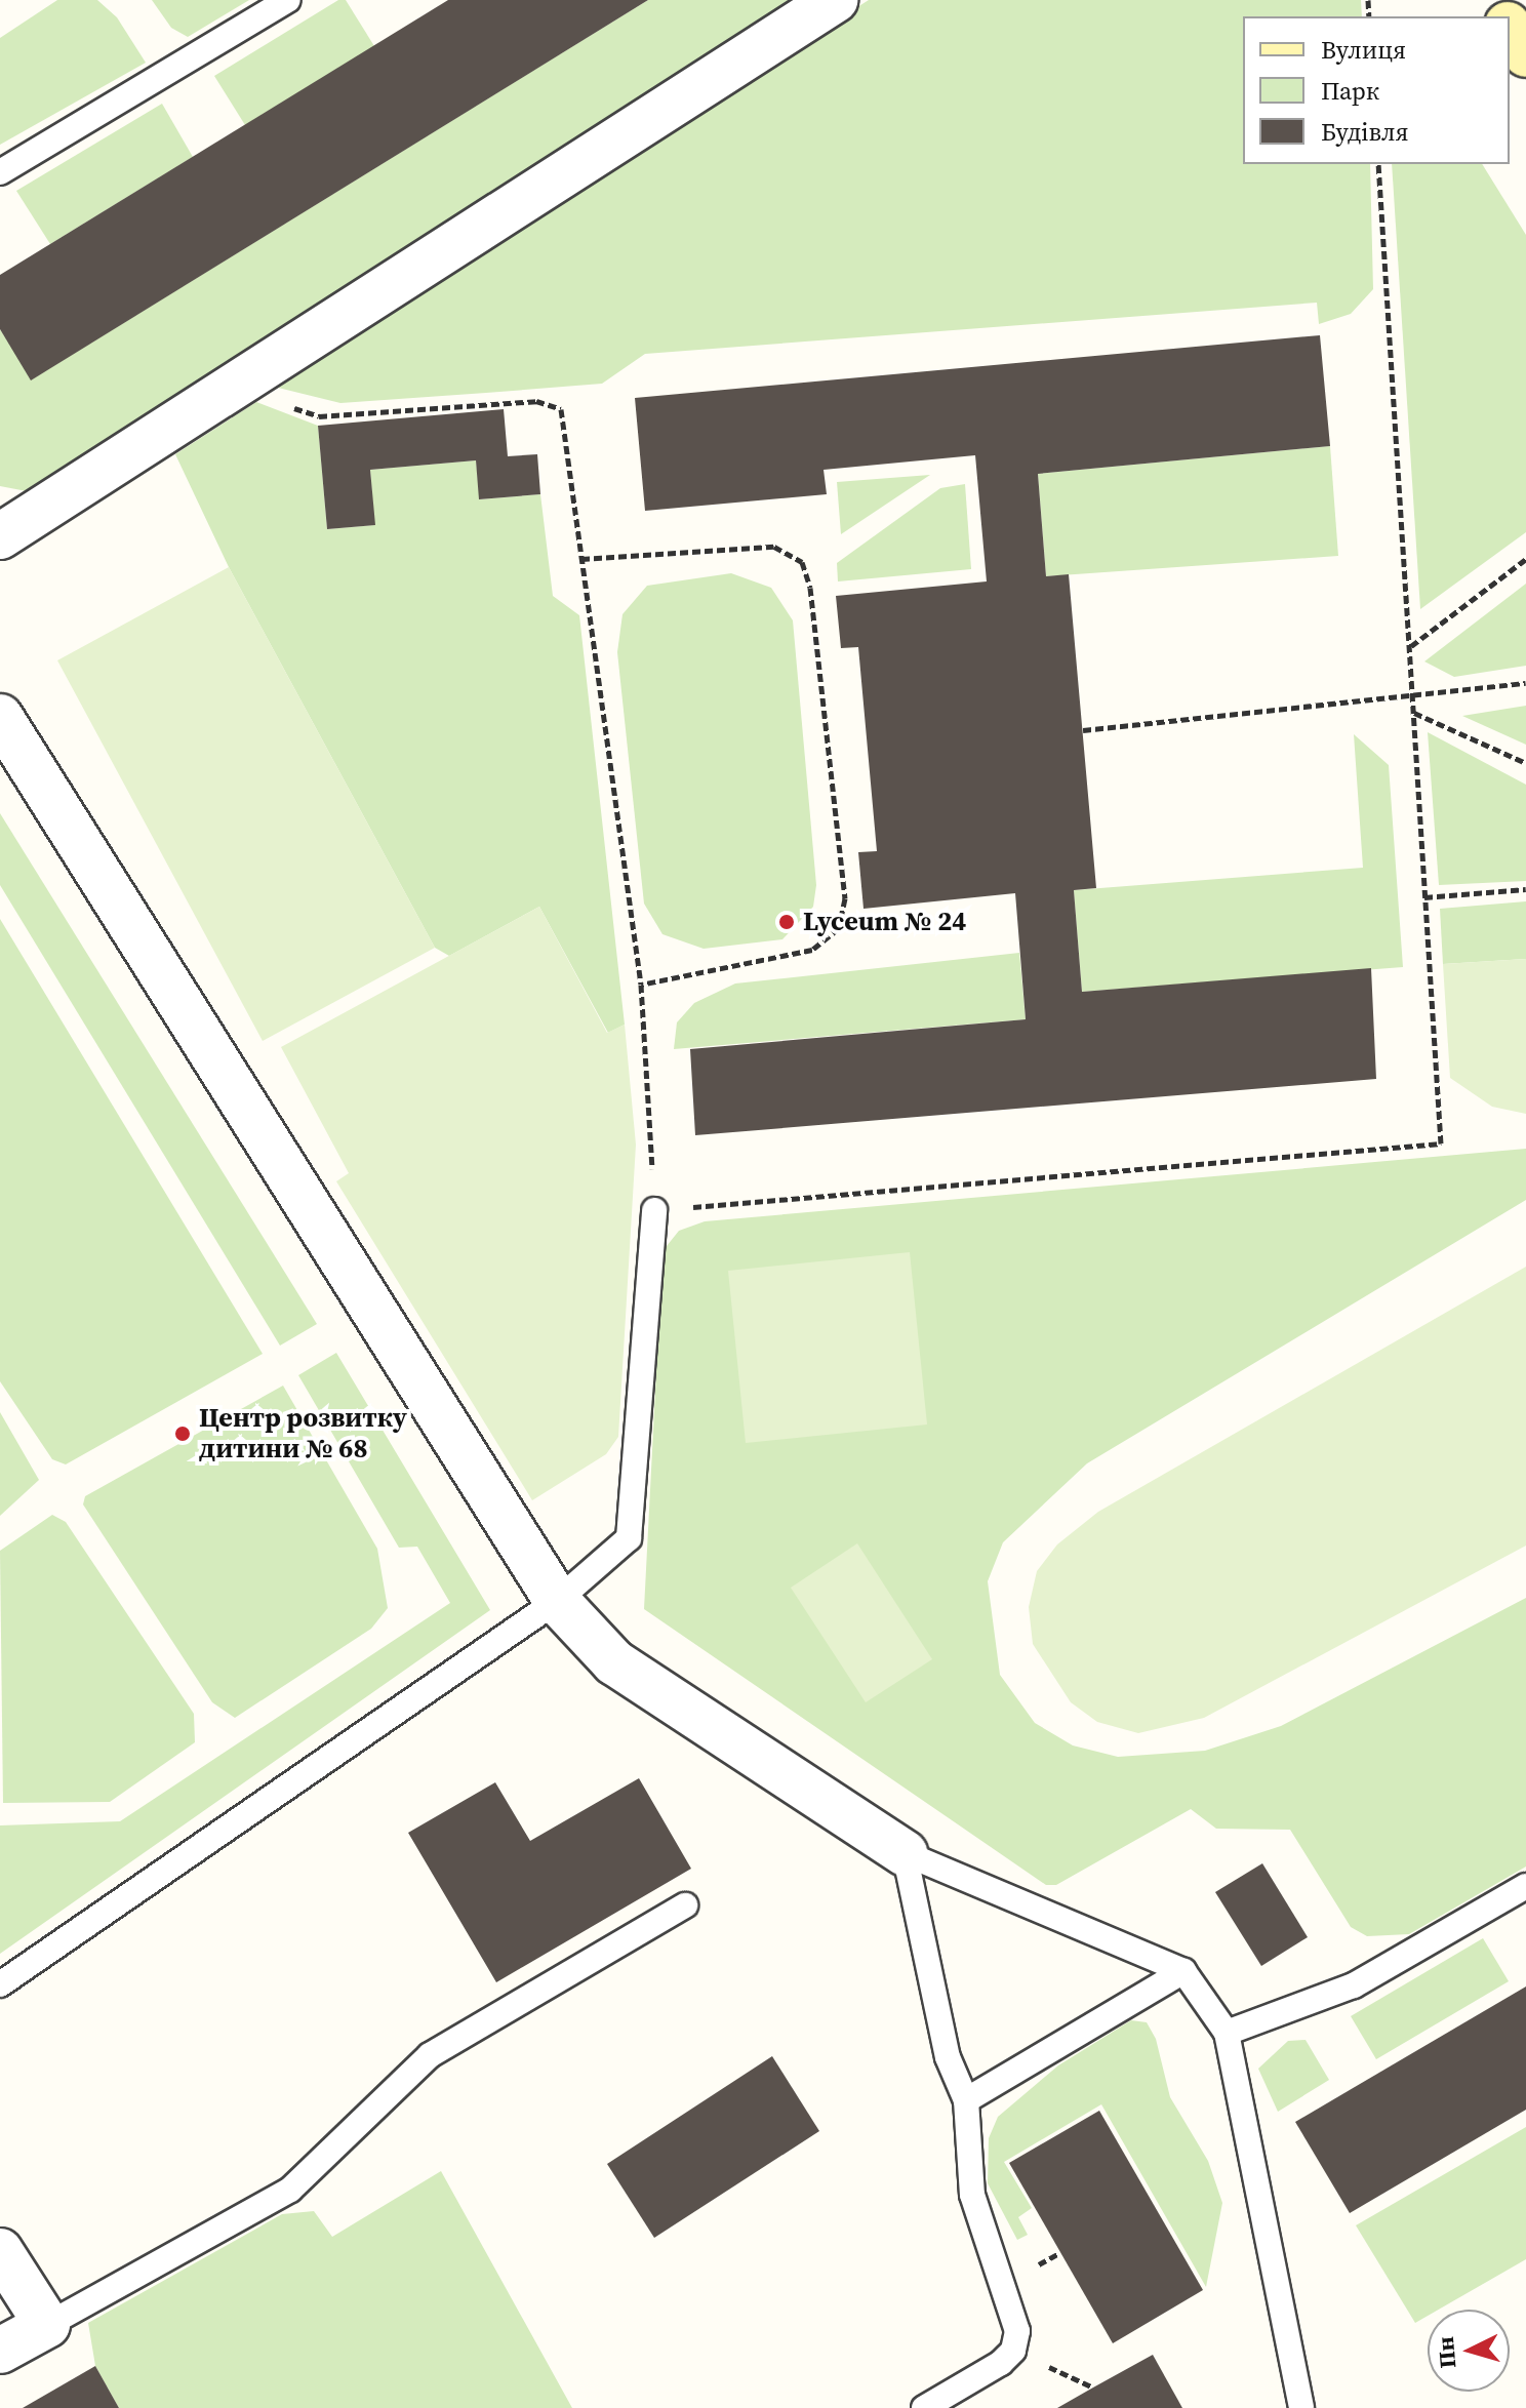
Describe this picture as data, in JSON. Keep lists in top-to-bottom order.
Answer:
{
  "places": ["Lyceum № 24", "Центр розвитку дитини № 68"],
  "legend": ["Вулиця", "Парк", "Будівля"],
  "north": "left"
}
